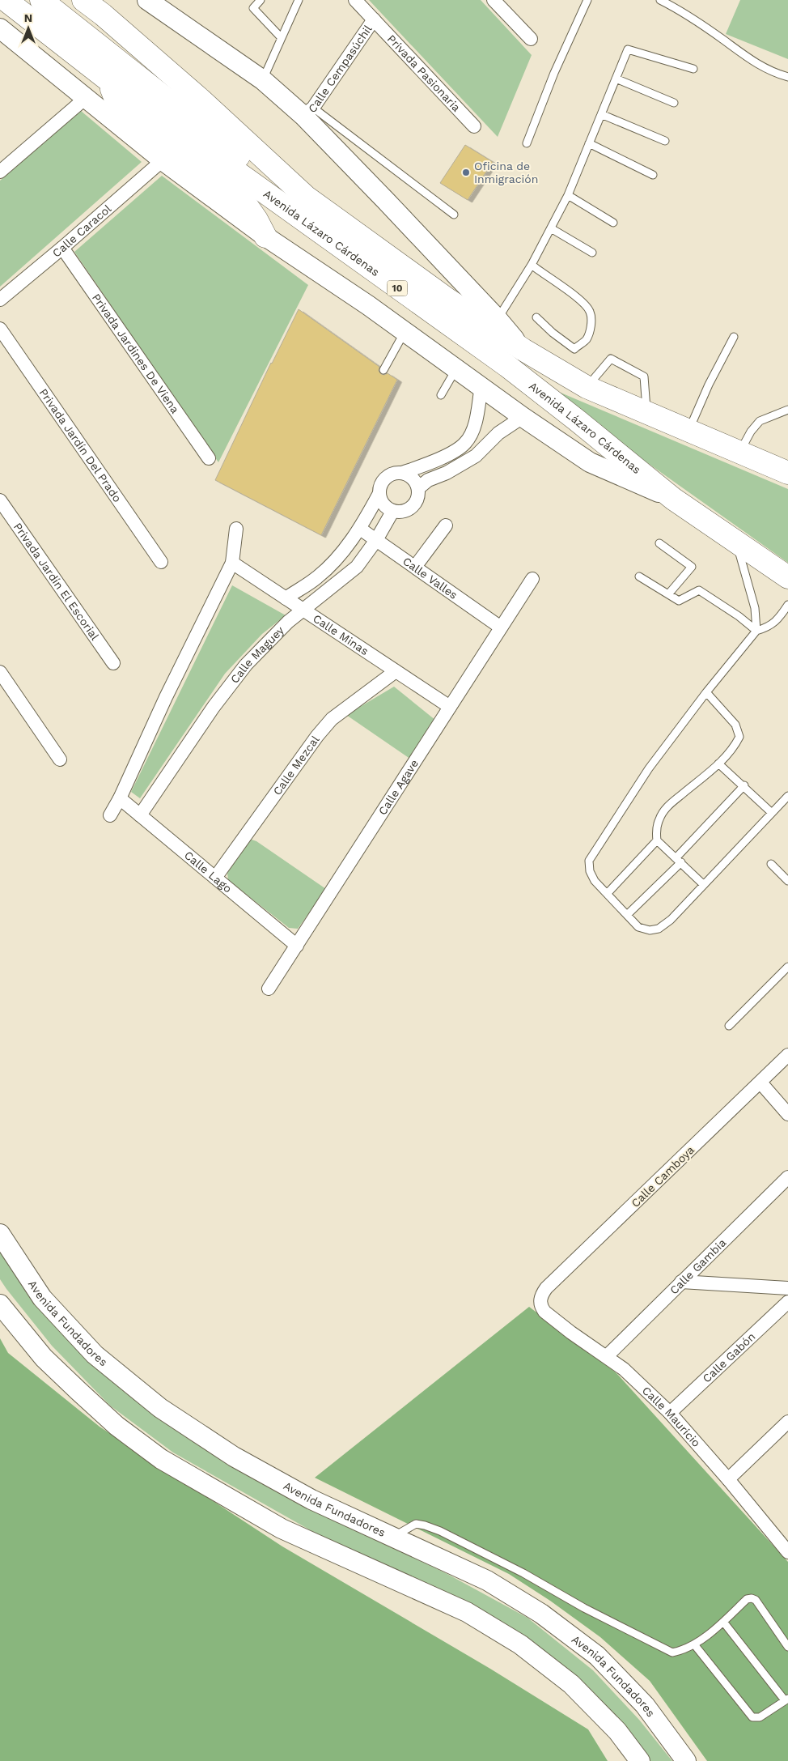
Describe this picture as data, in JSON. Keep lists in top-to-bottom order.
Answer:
{
  "streets": {
    "highway": ["Avenida Lázaro Cárdenas", "10"],
    "main road": ["Avenida Fundadores"],
    "street": [
      "Calle Cempasúchil",
      "Privada Pasionaria",
      "Calle Caracol",
      "Privada Jardines De Viena",
      "Privada Jardín Del Prado",
      "Calle Valles",
      "Privada Jardín El Escorial",
      "Calle Minas",
      "Calle Maguey",
      "Calle Mezcal",
      "Calle Agave",
      "Calle Lago",
      "Calle Camboya",
      "Calle Gambia",
      "Calle Gabón",
      "Calle Mauricio"
    ]
  },
  "crossings": [
    ["Calle Cempasúchil", "Privada Pasionaria"],
    ["Calle Cempasúchil", "Avenida Lázaro Cárdenas"],
    ["Calle Caracol", "Avenida Lázaro Cárdenas"],
    ["Calle Caracol", "Privada Jardines De Viena"],
    ["Calle Valles", "Calle Maguey"],
    ["Calle Valles", "Calle Agave"],
    ["Calle Minas", "Calle Maguey"],
    ["Calle Minas", "Calle Mezcal"],
    ["Calle Minas", "Calle Agave"],
    ["Calle Maguey", "Calle Lago"],
    ["Calle Mezcal", "Calle Lago"],
    ["Calle Agave", "Calle Lago"],
    ["Calle Camboya", "Calle Mauricio"],
    ["Calle Gambia", "Calle Mauricio"],
    ["Calle Gabón", "Calle Mauricio"]
  ],
  "places": ["Oficina de Inmigración"],
  "north": "top"
}
